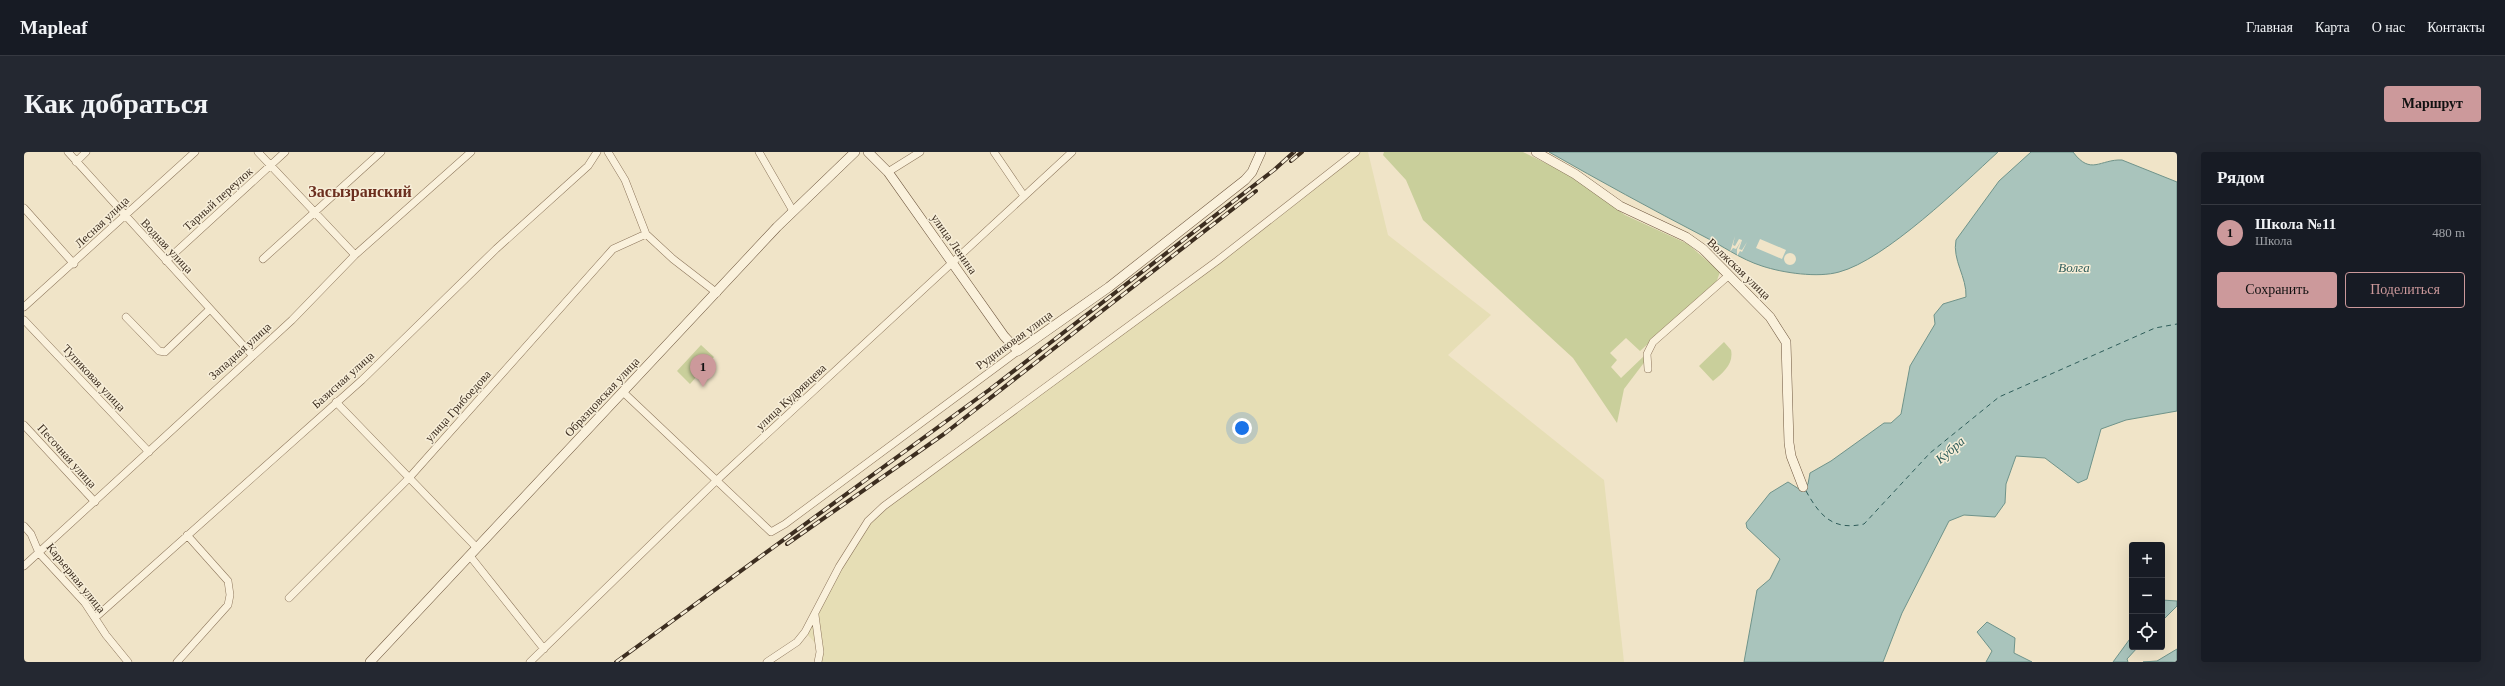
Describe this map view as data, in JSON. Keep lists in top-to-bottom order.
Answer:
{
  "streets": {
    "street": [
      "Тарный переулок",
      "Лесная улица",
      "улица Ленина",
      "Водная улица",
      "Волжская улица",
      "Рудниковая улица",
      "Западная улица",
      "Тупиковая улица",
      "Базисная улица",
      "Образцовская улица",
      "улица Кудрявцева",
      "улица Грибоедова",
      "Песочная улица",
      "Карьерная улица"
    ]
  },
  "crossings": [
    ["Тарный переулок", "Водная улица"],
    ["Лесная улица", "Водная улица"],
    ["улица Ленина", "Рудниковая улица"],
    ["улица Ленина", "улица Кудрявцева"],
    ["Водная улица", "Западная улица"],
    ["Рудниковая улица", "улица Кудрявцева"],
    ["Западная улица", "Тупиковая улица"],
    ["Западная улица", "Песочная улица"],
    ["Западная улица", "Карьерная улица"],
    ["Базисная улица", "Карьерная улица"]
  ],
  "districts": ["Засызранский"],
  "water": ["Волга", "Кубра"],
  "page": {
    "header": "Mapleaf",
    "nav": [
      "Главная",
      "Карта",
      "О нас",
      "Контакты"
    ],
    "buttons": [
      "Маршрут",
      ["Сохранить", "Поделиться"]
    ],
    "title": "Как добраться",
    "heading": "Рядом",
    "list": [
      {
        "mark": "1",
        "name": "Школа №11",
        "note": "Школа",
        "value": "480 m"
      }
    ],
    "pins": "1",
    "map_buttons": ["+", "−"]
  }
}
